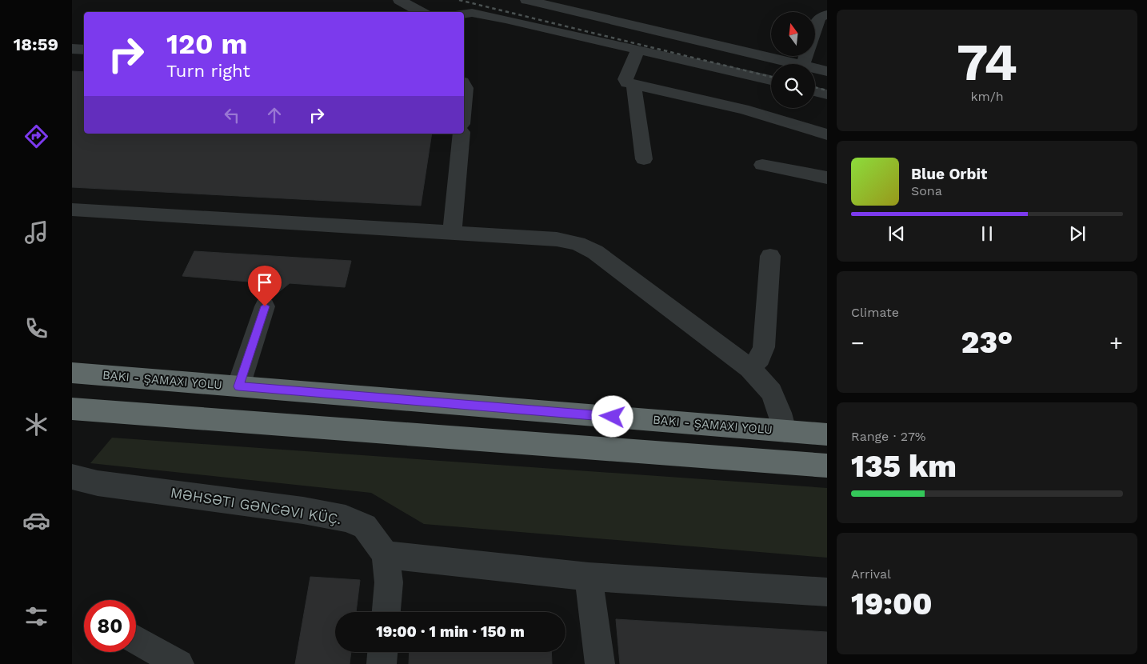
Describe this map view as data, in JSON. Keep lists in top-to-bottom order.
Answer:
{
  "streets": {
    "street": ["MƏHSƏTI GƏNCƏVI KÜÇ."]
  },
  "north": "top",
  "page": {
    "tabs": "18:59",
    "tile": [
      ["74", "km/h"],
      "Climate",
      ["Range · 27%", "135 km"],
      ["Arrival", "19:00"]
    ],
    "turn": ["120 m", "Turn right"],
    "song": ["Blue Orbit", "Sona"],
    "heat": ["−", "23°", "+"],
    "limit": "80",
    "trip": "19:00 · 1 min · 150 m"
  }
}
